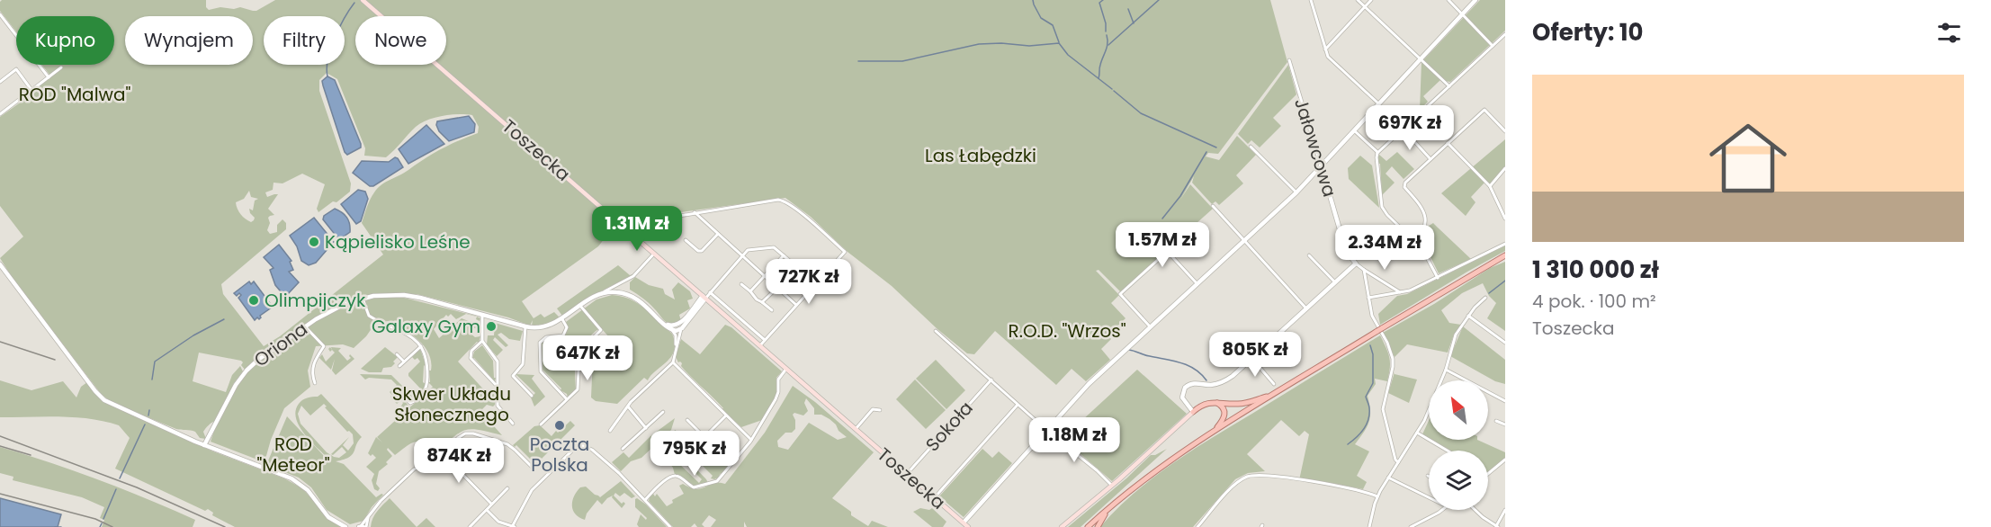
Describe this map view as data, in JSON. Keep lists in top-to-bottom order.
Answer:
{
  "streets": {
    "main road": ["Toszecka"],
    "street": ["Jałowcowa", "Oriona", "Sokoła"]
  },
  "crossings": [
    ["Toszecka", "Sokoła"]
  ],
  "parks": [
    "ROD \"Malwa\"",
    "Las Łabędzki",
    "R.O.D. \"Wrzos\"",
    "Skwer Układu Słonecznego",
    "ROD \"Meteor\""
  ],
  "places": [
    "Kąpielisko Leśne",
    "Olimpijczyk",
    "Galaxy Gym",
    "Poczta Polska"
  ],
  "north": "top left",
  "page": {
    "heading": "Oferty: 10",
    "chip": [
      "Kupno",
      "Wynajem",
      "Filtry",
      "Nowe"
    ],
    "list": [
      {
        "name": "1 310 000 zł",
        "note": "4 pok. · 100 m² · Toszecka"
      }
    ],
    "price": [
      "697K zł",
      "1.31M zł",
      "1.57M zł",
      "2.34M zł",
      "727K zł",
      "805K zł",
      "647K zł",
      "1.18M zł",
      "795K zł",
      "874K zł"
    ]
  }
}
